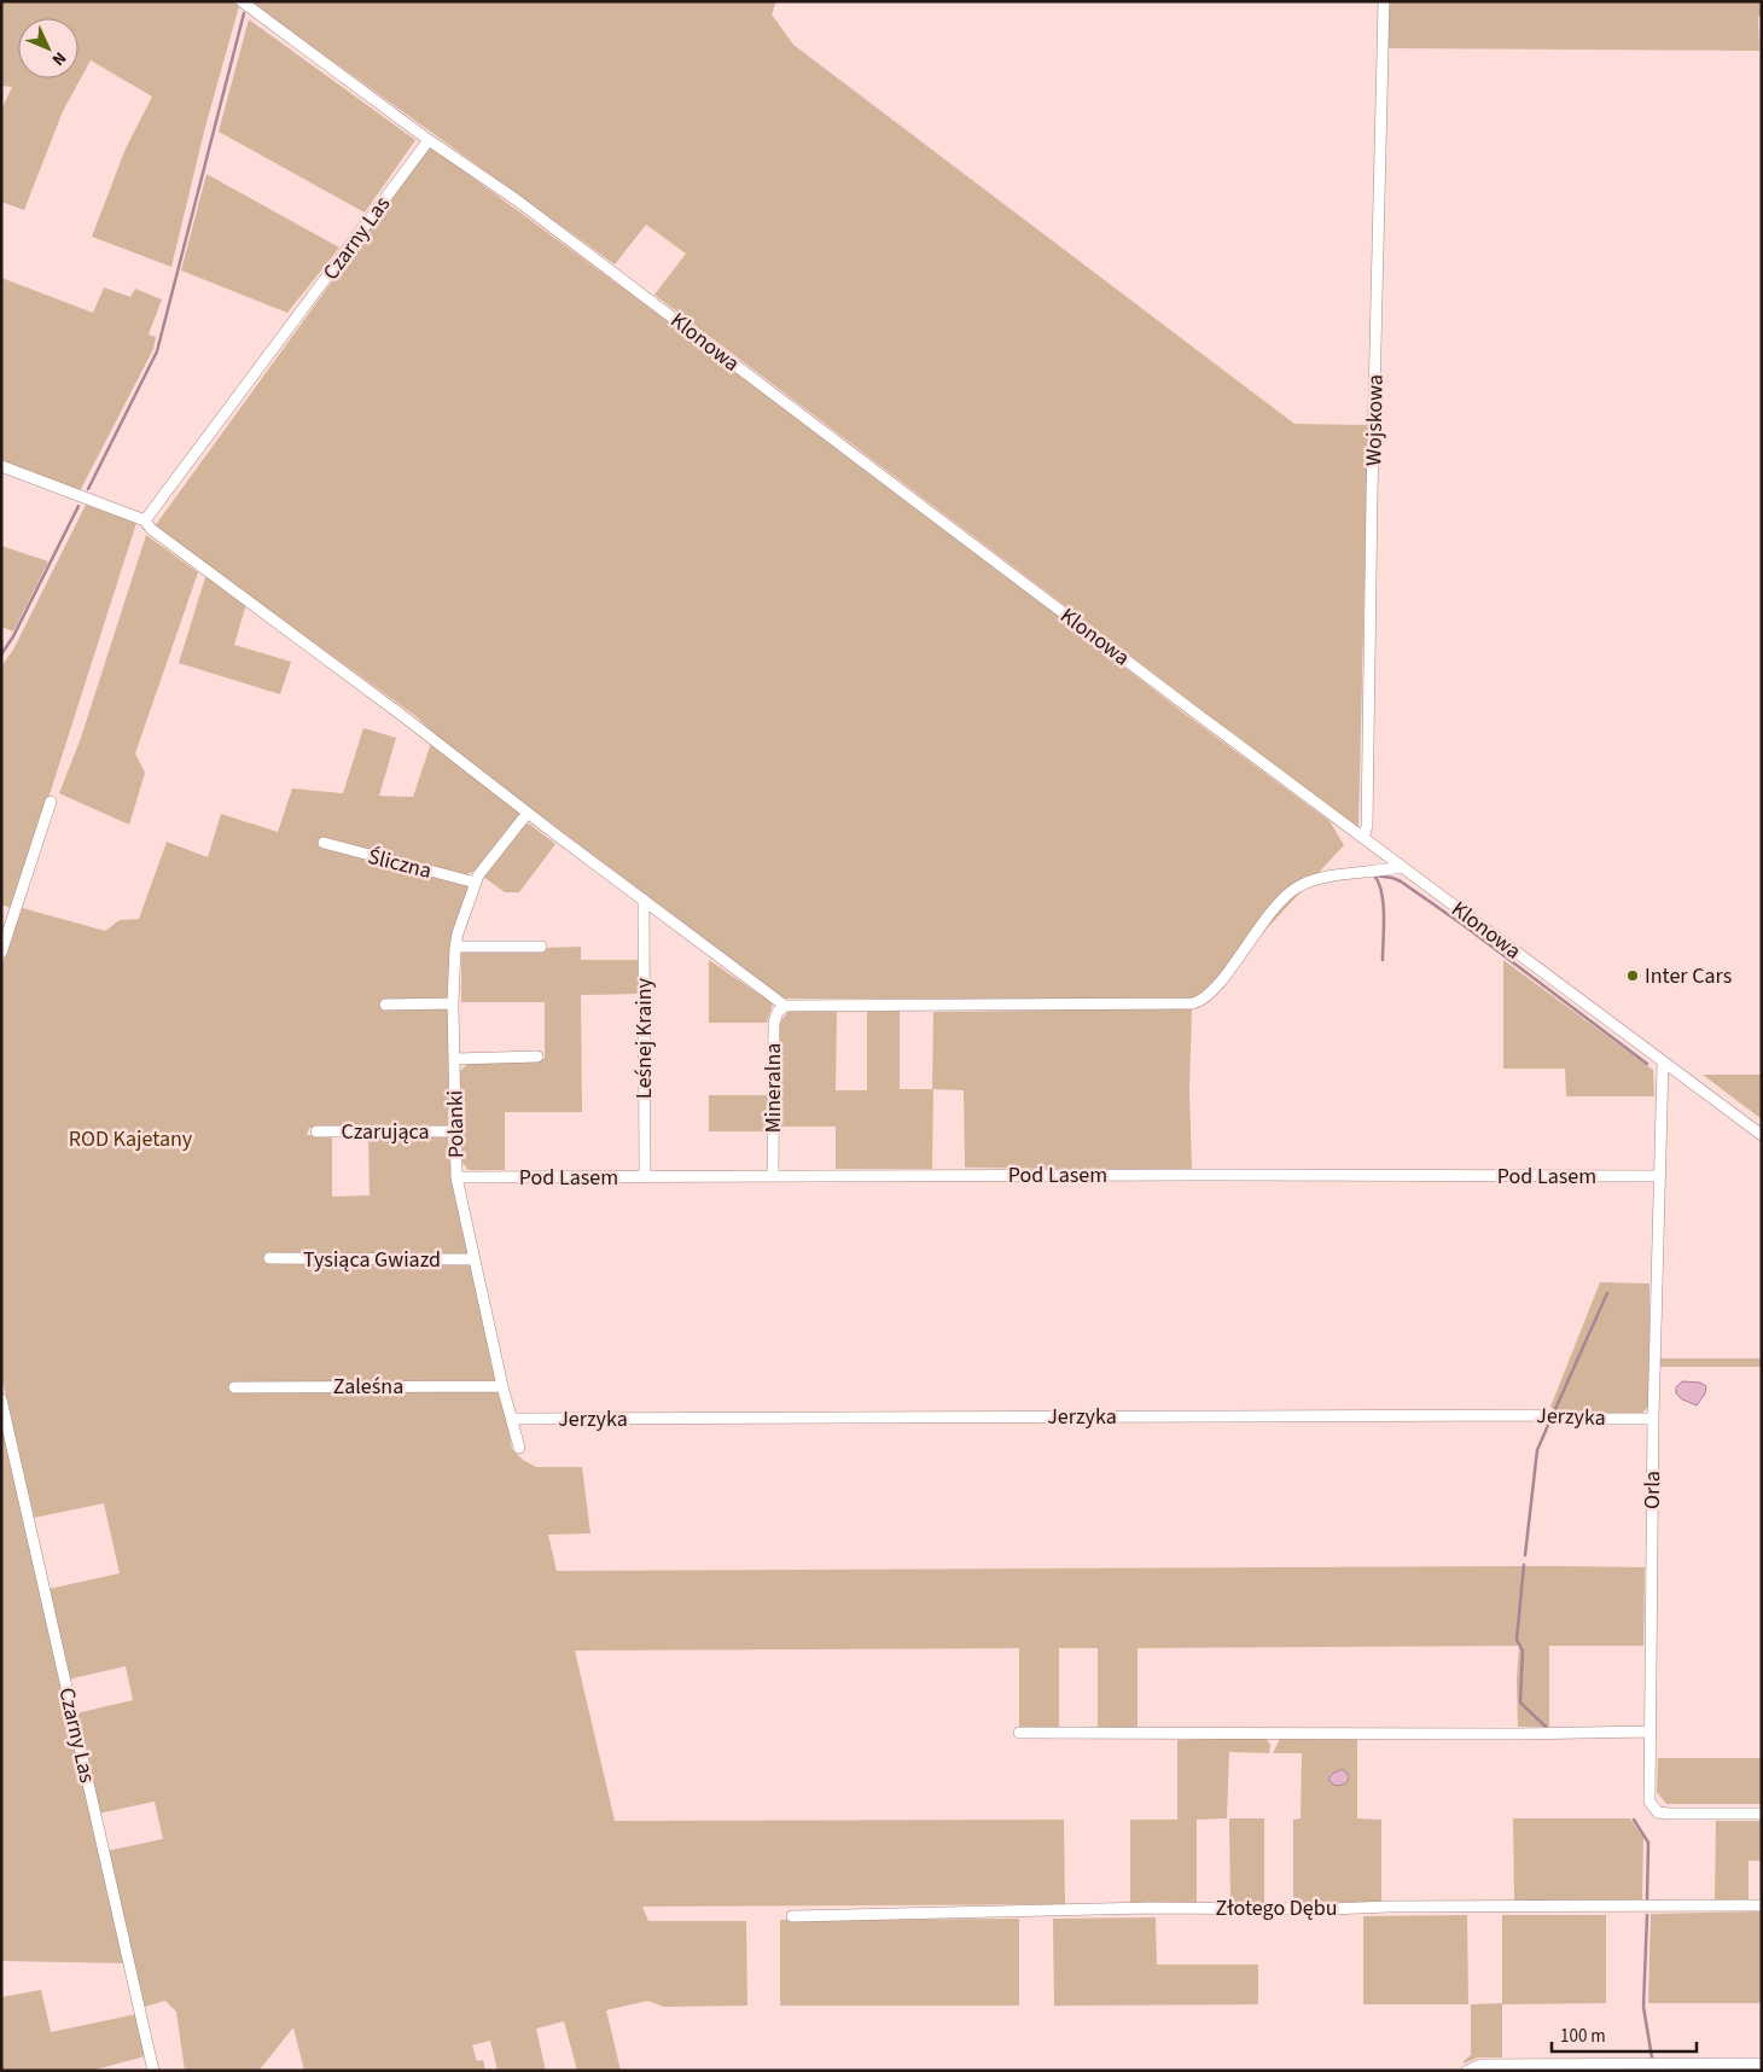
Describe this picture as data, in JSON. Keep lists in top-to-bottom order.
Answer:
{
  "streets": {
    "street": [
      "Czarny Las",
      "Klonowa",
      "Wojskowa",
      "Śliczna",
      "Leśnej Krainy",
      "Mineralna",
      "Polanki",
      "Czarująca",
      "Pod Lasem",
      "Tysiąca Gwiazd",
      "Zaleśna",
      "Jerzyka",
      "Orla",
      "Złotego Dębu"
    ]
  },
  "crossings": [
    ["Czarny Las", "Klonowa"],
    ["Klonowa", "Wojskowa"],
    ["Klonowa", "Orla"],
    ["Śliczna", "Polanki"],
    ["Leśnej Krainy", "Pod Lasem"],
    ["Mineralna", "Pod Lasem"],
    ["Polanki", "Czarująca"],
    ["Polanki", "Pod Lasem"],
    ["Polanki", "Tysiąca Gwiazd"],
    ["Polanki", "Zaleśna"],
    ["Polanki", "Jerzyka"],
    ["Pod Lasem", "Orla"],
    ["Jerzyka", "Orla"]
  ],
  "parks": ["ROD Kajetany"],
  "places": ["Inter Cars"],
  "scale_bar": "100 m",
  "north": "bottom right"
}
